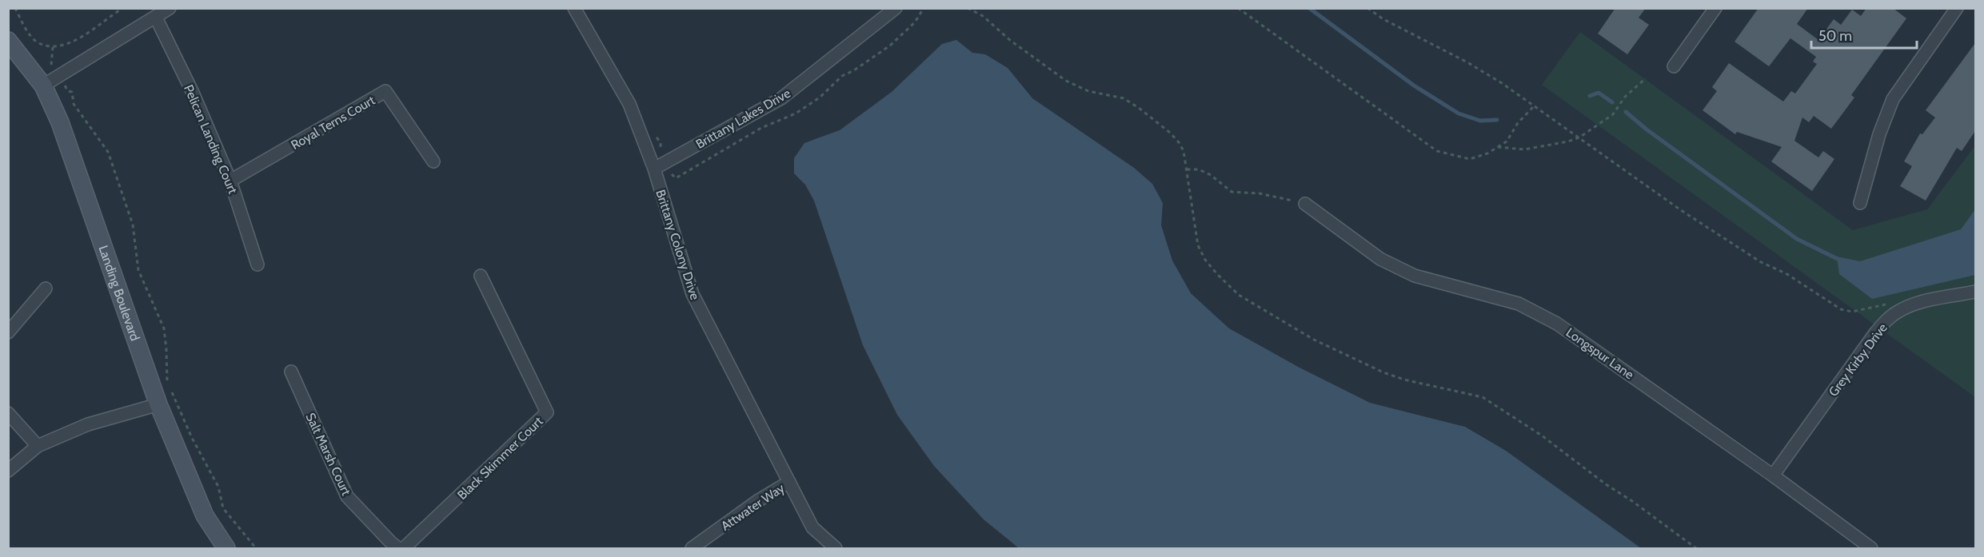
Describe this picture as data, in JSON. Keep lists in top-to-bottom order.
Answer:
{
  "streets": {
    "street": [
      "Brittany Lakes Drive",
      "Royal Terns Court",
      "Pelican Landing Court",
      "Brittany Colony Drive",
      "Landing Boulevard",
      "Longspur Lane",
      "Grey Kirby Drive",
      "Salt Marsh Court",
      "Black Skimmer Court",
      "Attwater Way"
    ]
  },
  "crossings": [
    ["Brittany Lakes Drive", "Brittany Colony Drive"],
    ["Royal Terns Court", "Pelican Landing Court"],
    ["Brittany Colony Drive", "Attwater Way"],
    ["Longspur Lane", "Grey Kirby Drive"]
  ],
  "scale_bar": "50 m"
}
